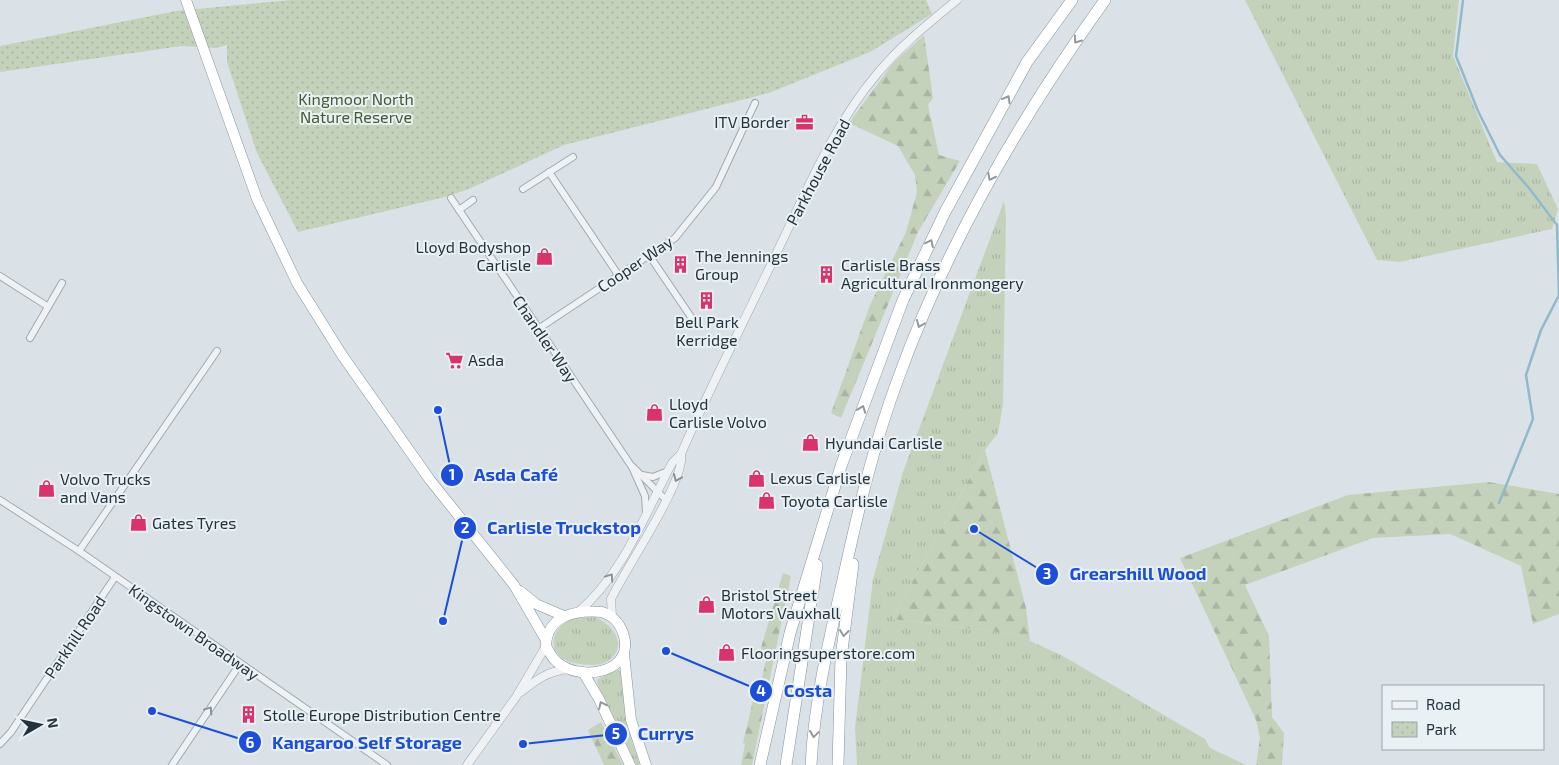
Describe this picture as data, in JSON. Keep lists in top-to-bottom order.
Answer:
{
  "streets": {
    "street": [
      "Parkhouse Road",
      "Cooper Way",
      "Chandler Way",
      "Kingstown Broadway",
      "Parkhill Road"
    ]
  },
  "crossings": [
    ["Parkhouse Road", "Chandler Way"],
    ["Cooper Way", "Chandler Way"],
    ["Kingstown Broadway", "Parkhill Road"]
  ],
  "parks": ["Kingmoor North Nature Reserve"],
  "places": {
    "office": ["ITV Border"],
    "shop": [
      "Lloyd Bodyshop Carlisle",
      "Lloyd Carlisle Volvo",
      "Hyundai Carlisle",
      "Lexus Carlisle",
      "Volvo Trucks and Vans",
      "Toyota Carlisle",
      "Gates Tyres",
      "Bristol Street Motors Vauxhall",
      "Flooringsuperstore.com"
    ],
    "building": [
      "The Jennings Group",
      "Carlisle Brass Agricultural Ironmongery",
      "Bell Park Kerridge",
      "Stolle Europe Distribution Centre"
    ],
    "supermarket": ["Asda"],
    "other": [
      "Asda Café",
      "Grearshill Wood",
      "Carlisle Truckstop",
      "Costa",
      "Kangaroo Self Storage",
      "Currys"
    ]
  },
  "legend": ["Road", "Park"],
  "north": "right"
}
